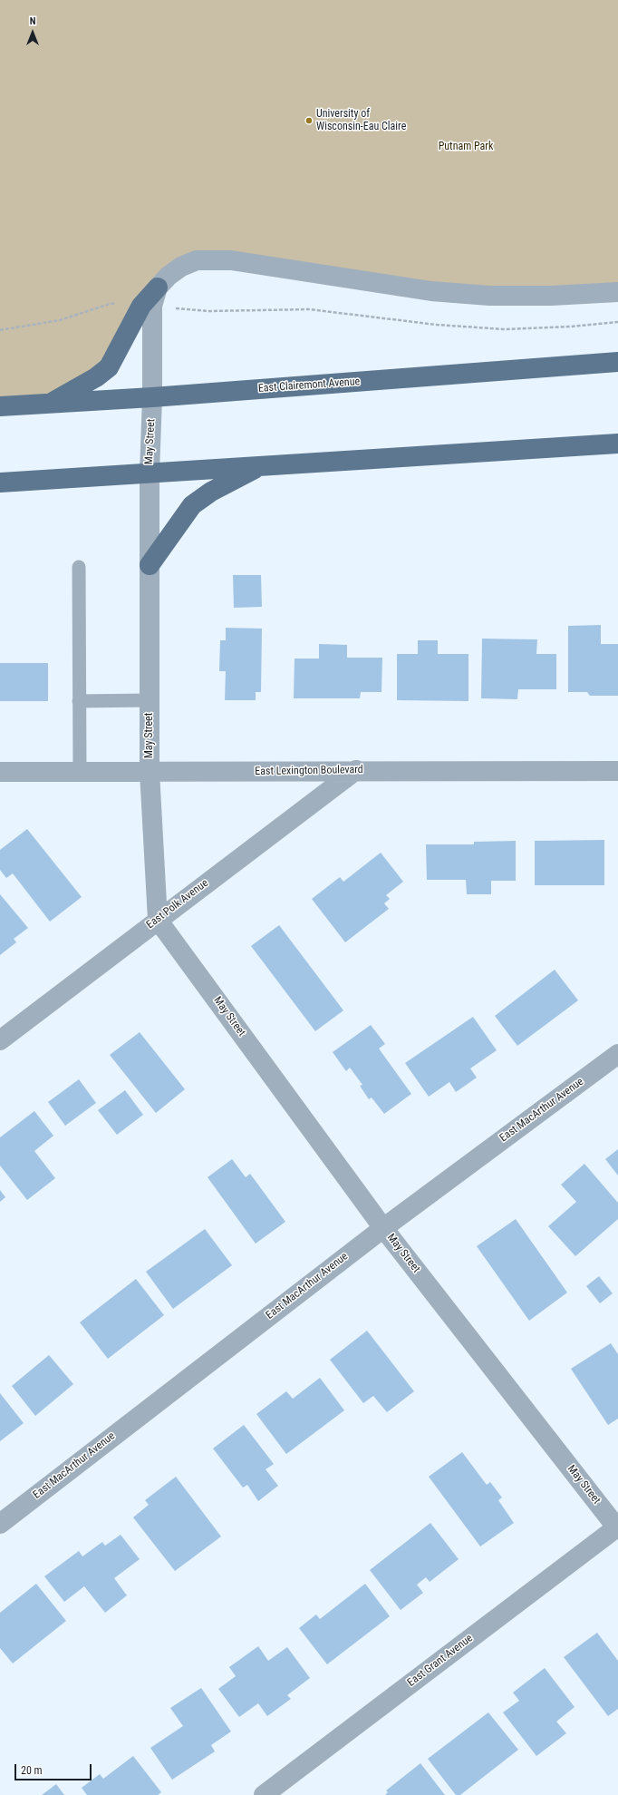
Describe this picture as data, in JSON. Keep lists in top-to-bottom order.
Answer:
{
  "streets": {
    "main road": ["East Clairemont Avenue"],
    "street": [
      "May Street",
      "East Lexington Boulevard",
      "East Polk Avenue",
      "East MacArthur Avenue",
      "East Grant Avenue"
    ]
  },
  "crossings": [
    ["East Clairemont Avenue", "May Street"],
    ["May Street", "East Lexington Boulevard"],
    ["May Street", "East Polk Avenue"],
    ["May Street", "East MacArthur Avenue"],
    ["May Street", "East Grant Avenue"],
    ["East Lexington Boulevard", "East Polk Avenue"]
  ],
  "parks": ["Putnam Park"],
  "places": ["University of Wisconsin-Eau Claire"],
  "scale_bar": "20 m",
  "north": "top"
}
